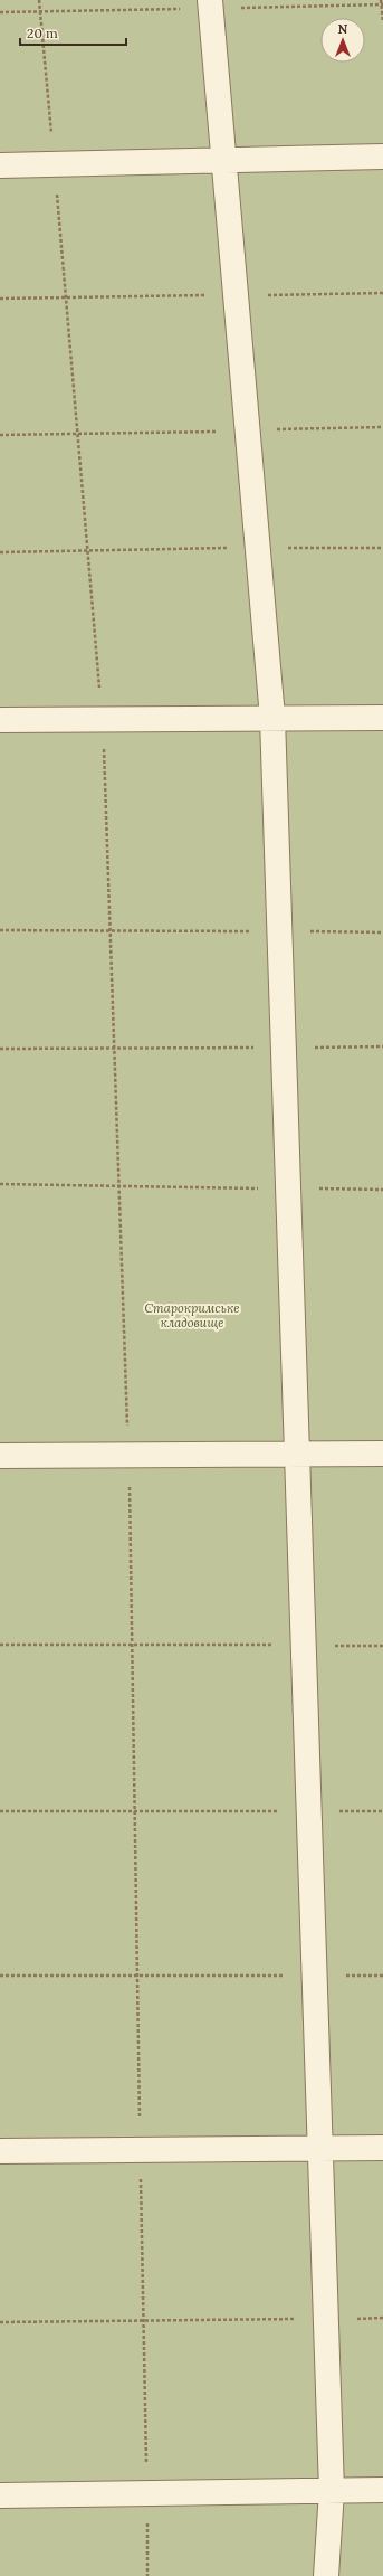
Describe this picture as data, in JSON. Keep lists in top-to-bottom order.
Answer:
{
  "parks": ["Старокримське кладовище"],
  "scale_bar": "20 m",
  "north": "top"
}
